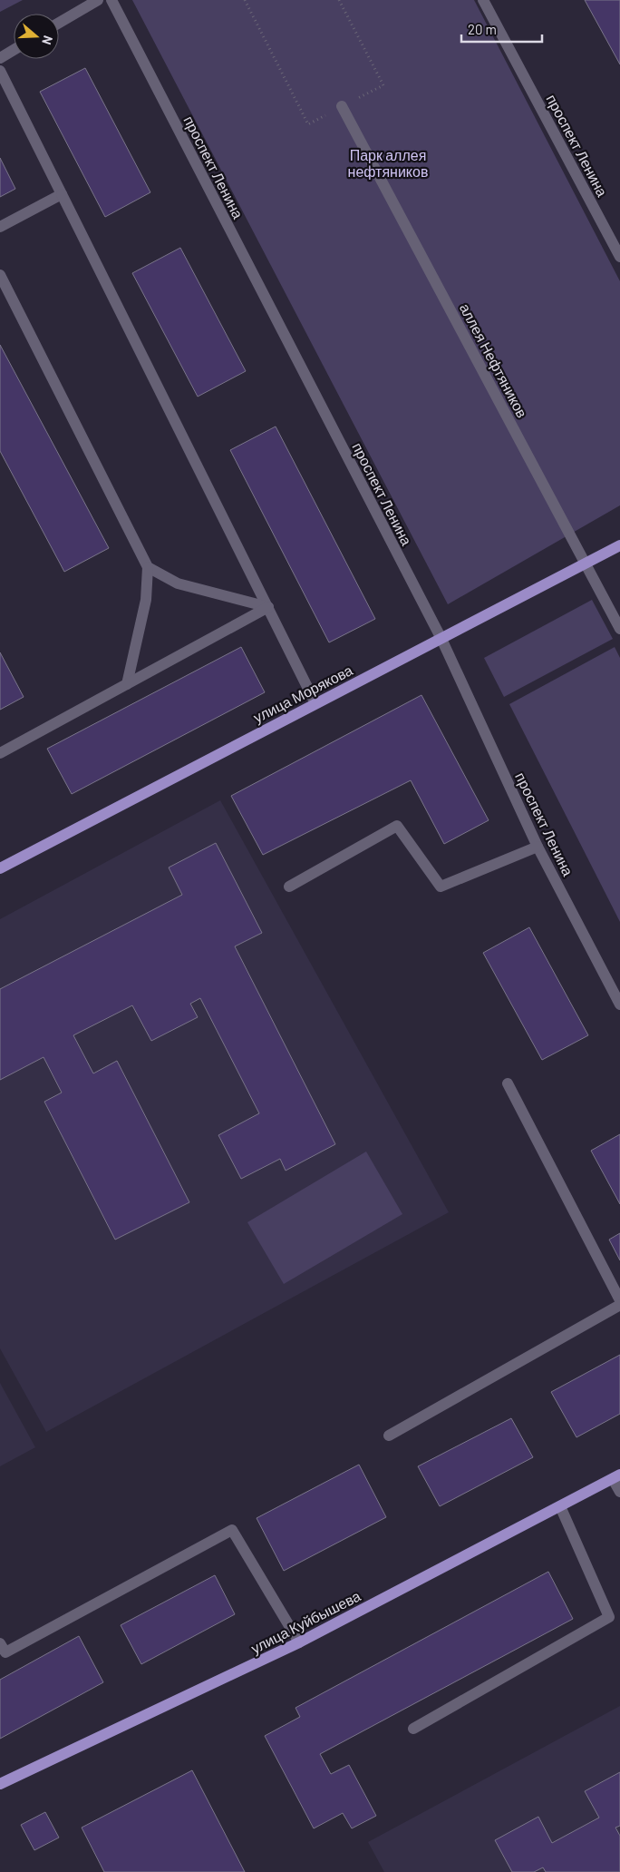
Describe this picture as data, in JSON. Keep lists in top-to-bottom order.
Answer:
{
  "streets": {
    "main road": ["улица Морякова", "улица Куйбышева"],
    "street": ["проспект Ленина", "аллея Нефтяников"]
  },
  "crossings": [
    ["проспект Ленина", "улица Морякова"],
    ["аллея Нефтяников", "улица Морякова"]
  ],
  "parks": ["Парк аллея нефтяников"],
  "scale_bar": "20 m",
  "north": "right"
}
